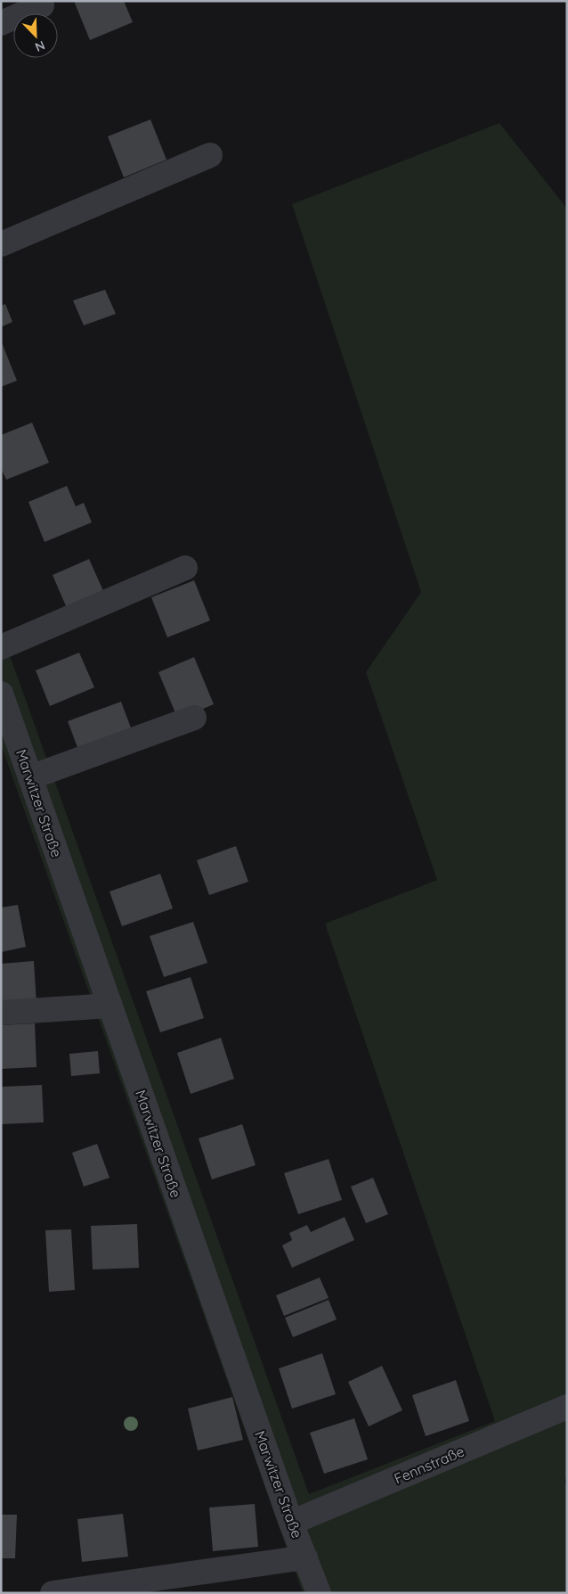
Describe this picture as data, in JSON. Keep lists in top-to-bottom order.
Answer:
{
  "streets": {
    "street": ["Marwitzer Straße", "Fennstraße"]
  },
  "crossings": [
    ["Marwitzer Straße", "Fennstraße"]
  ],
  "north": "bottom right"
}
